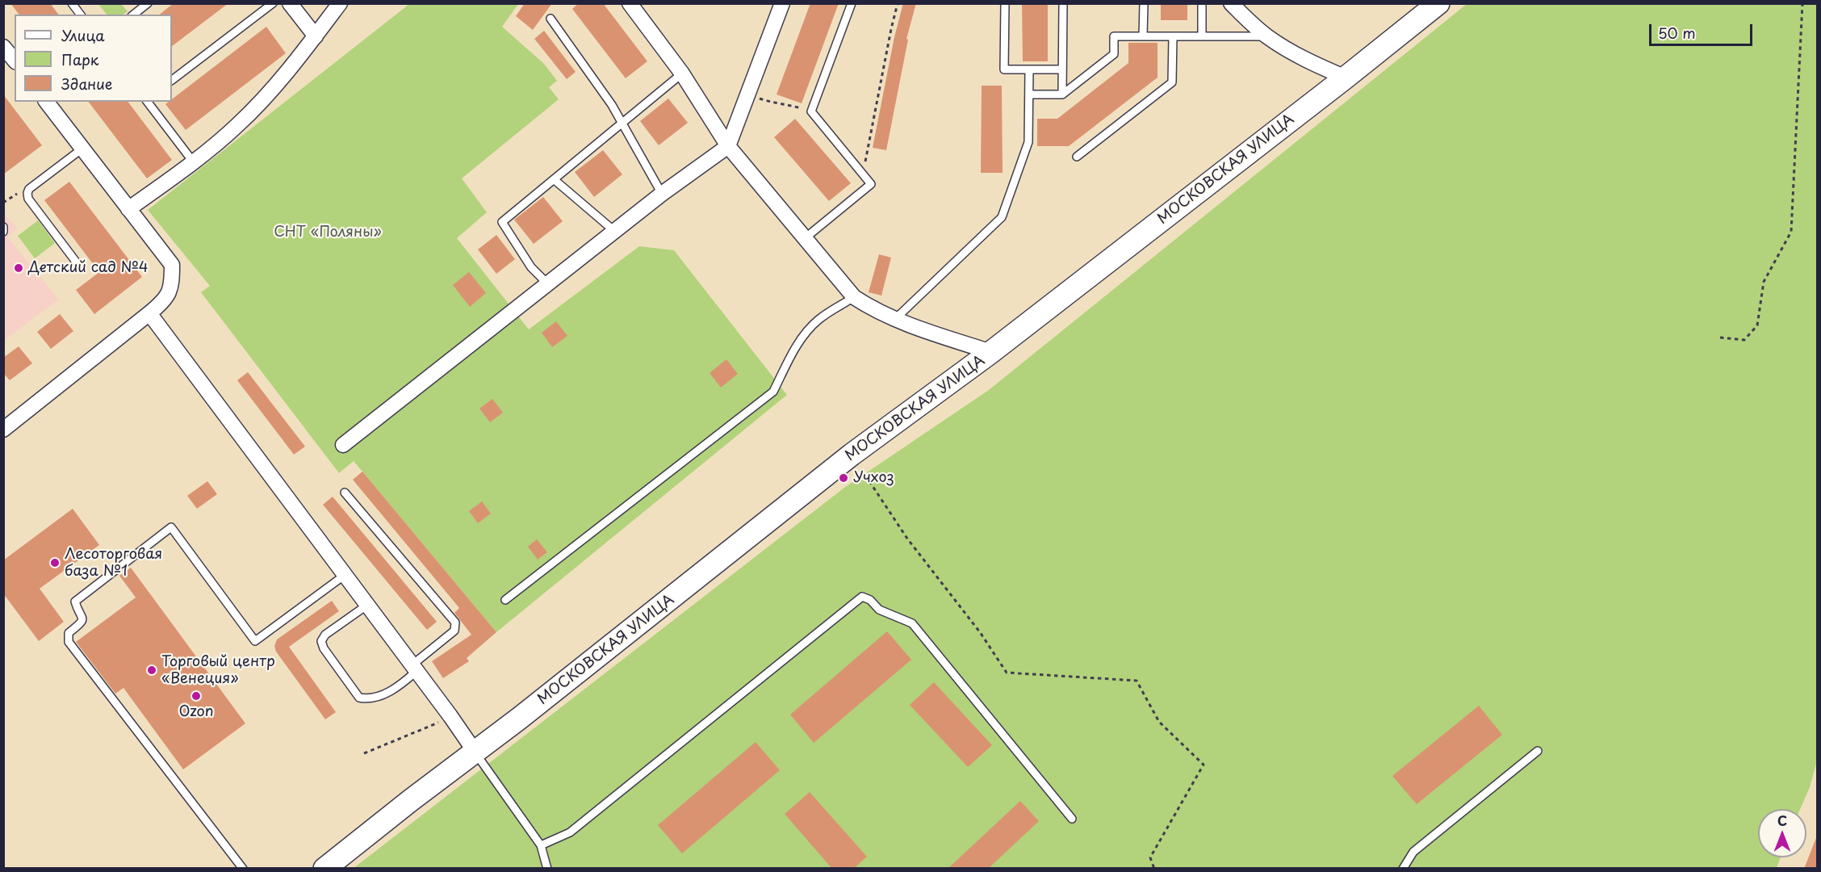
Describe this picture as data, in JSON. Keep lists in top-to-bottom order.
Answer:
{
  "streets": {
    "main road": ["МОСКОВСКАЯ УЛИЦА"]
  },
  "parks": ["СНТ «Поляны»"],
  "places": [
    "Детский сад №4",
    "Учхоз",
    "Лесоторговая база №1",
    "Торговый центр «Венеция»",
    "Ozon"
  ],
  "legend": ["Улица", "Парк", "Здание"],
  "scale_bar": "50 m",
  "north": "top"
}
